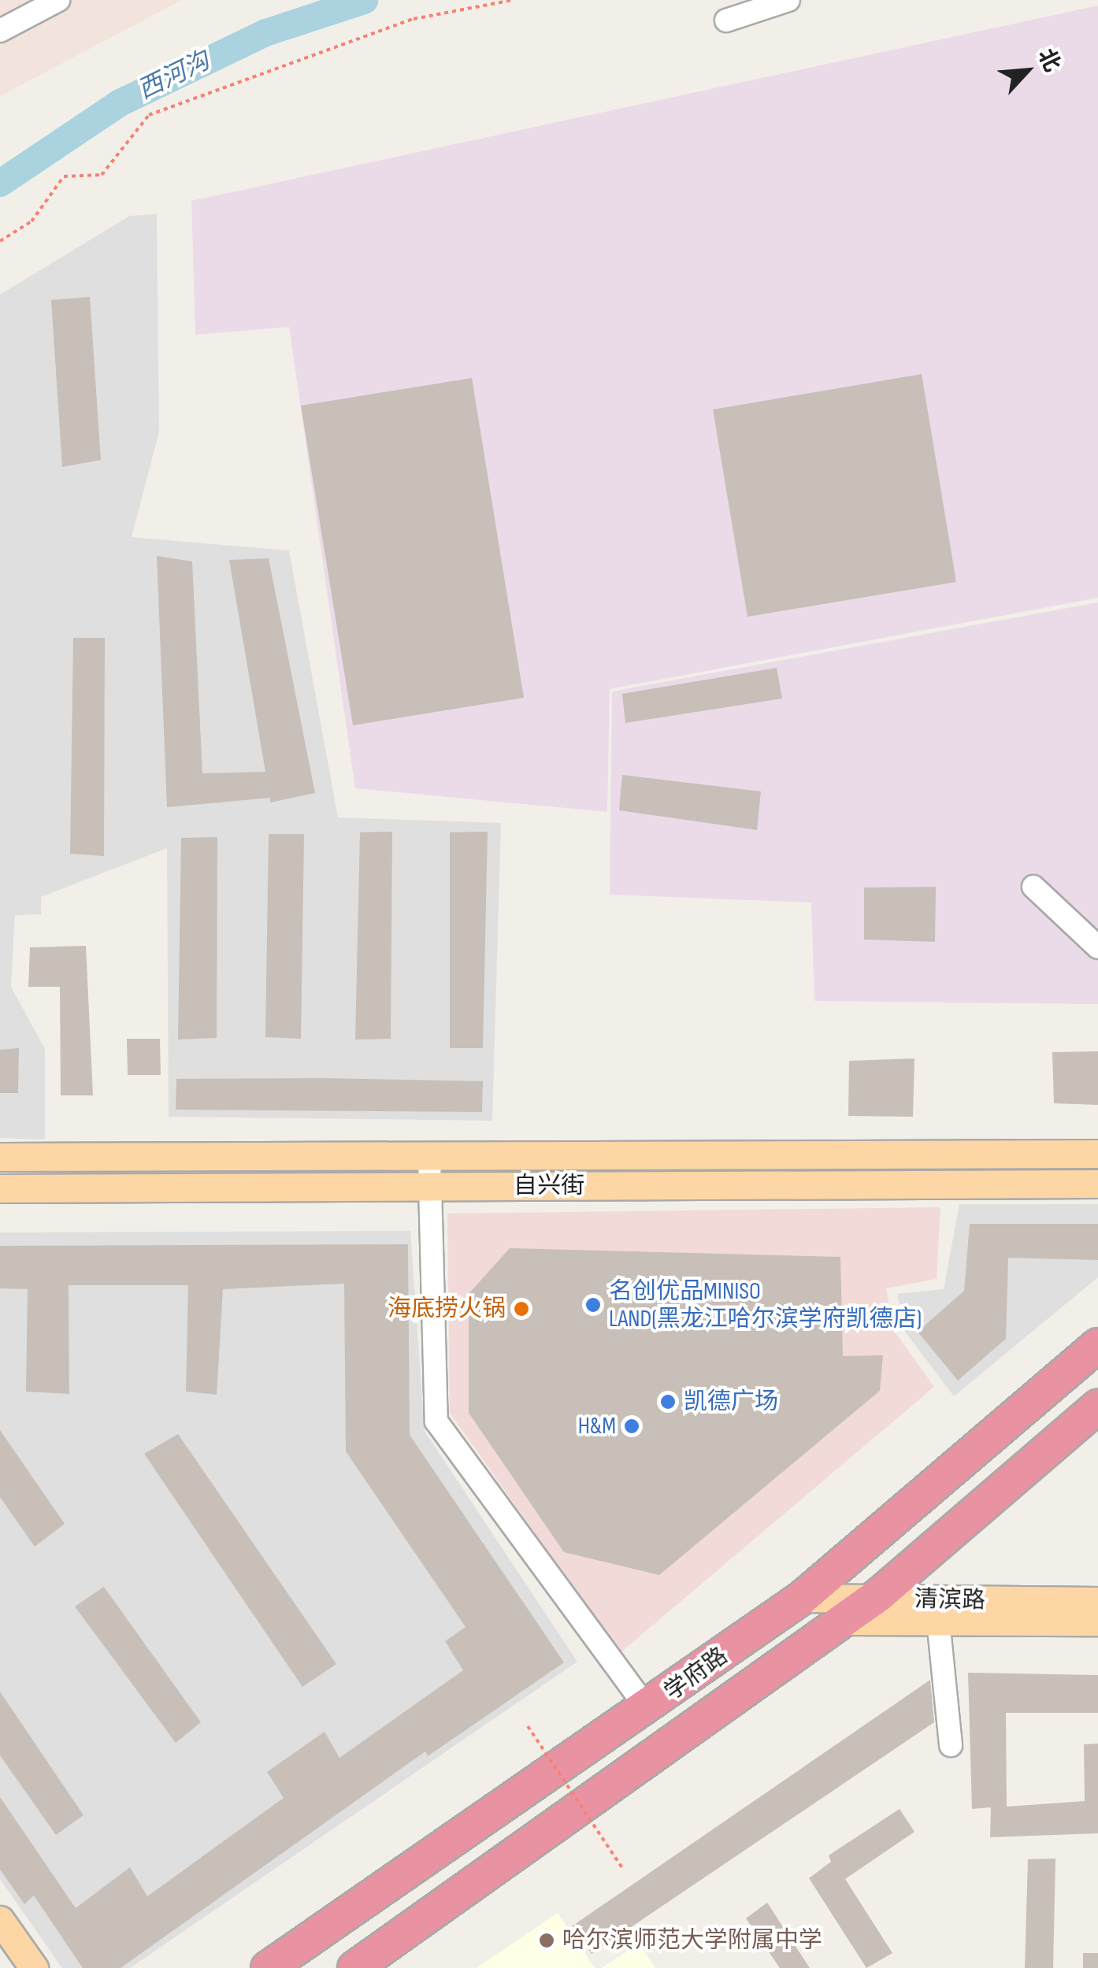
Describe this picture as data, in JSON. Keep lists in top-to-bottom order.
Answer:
{
  "streets": {
    "highway": ["学府路"],
    "main road": ["自兴街", "清滨路"]
  },
  "crossings": [
    ["清滨路", "学府路"]
  ],
  "water": ["西河沟"],
  "places": [
    "名创优品MINISO LAND(黑龙江哈尔滨学府凯德店)",
    "海底捞火锅",
    "凯德广场",
    "H&M",
    "哈尔滨师范大学附属中学"
  ],
  "north": "top right"
}
